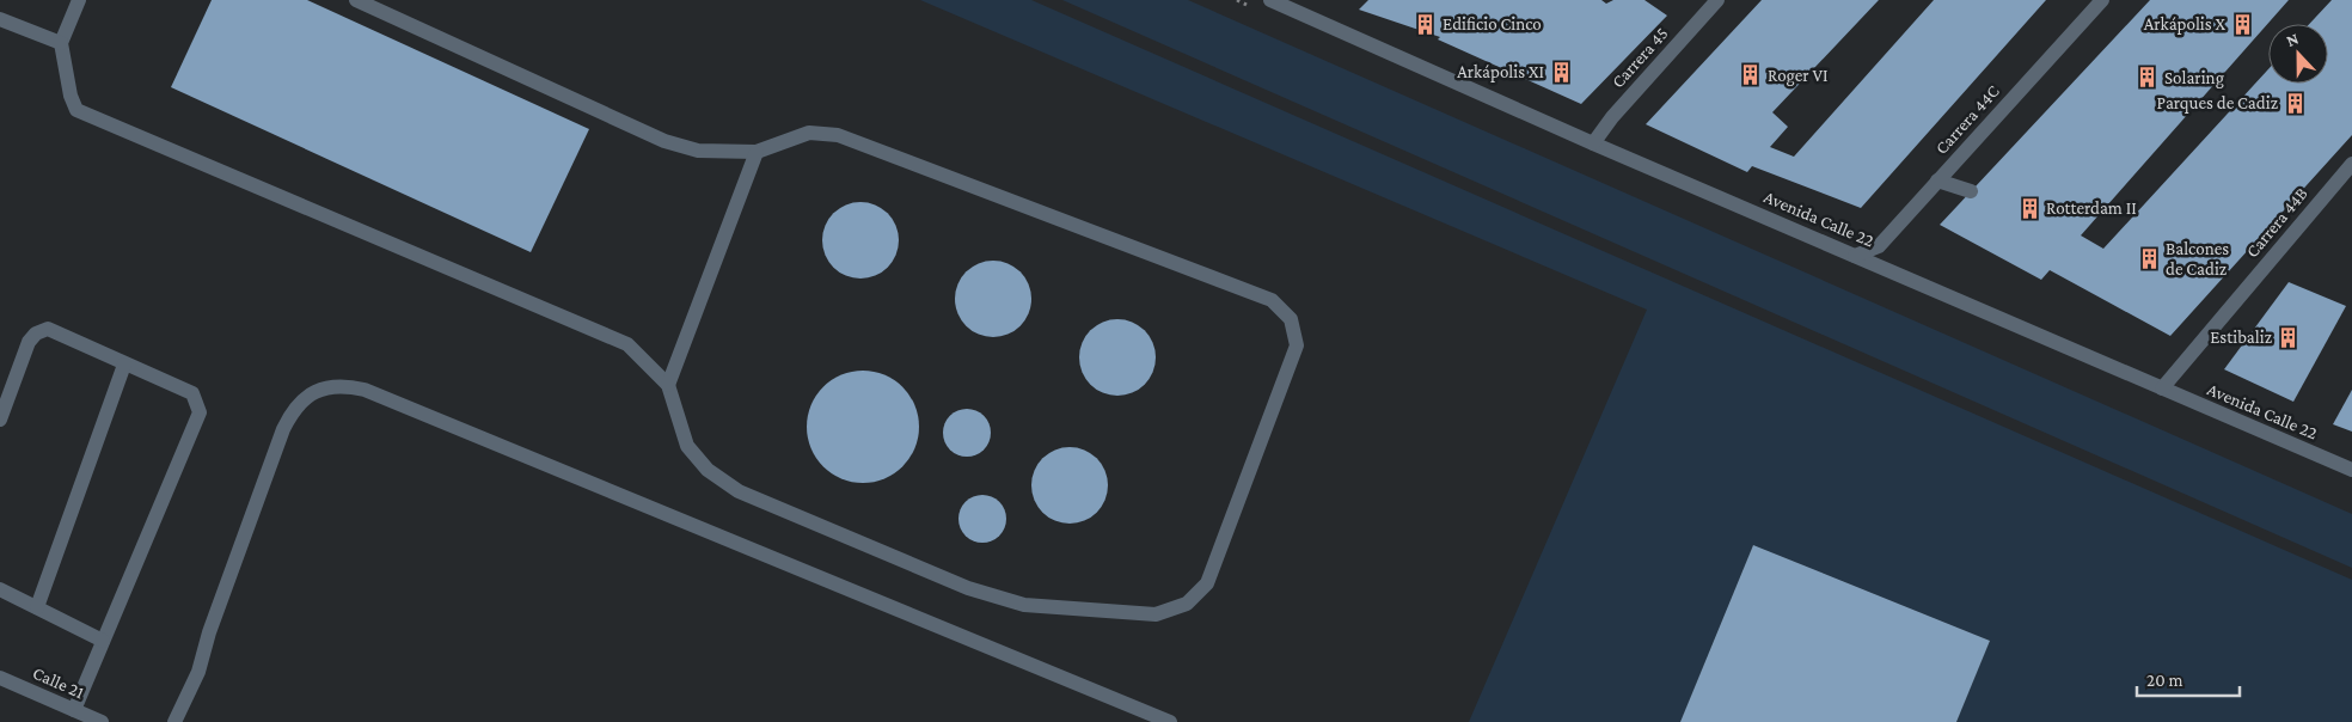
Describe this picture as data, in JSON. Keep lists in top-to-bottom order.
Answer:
{
  "streets": {
    "street": [
      "Carrera 45",
      "Carrera 44C",
      "Avenida Calle 22",
      "Carrera 44B",
      "Calle 21"
    ]
  },
  "crossings": [
    ["Carrera 45", "Avenida Calle 22"],
    ["Carrera 44C", "Avenida Calle 22"],
    ["Avenida Calle 22", "Carrera 44B"]
  ],
  "places": {
    "building": [
      "Edificio Cinco",
      "Arkápolis X",
      "Arkápolis XI",
      "Roger VI",
      "Solaring",
      "Parques de Cadiz",
      "Rotterdam II",
      "Balcones de Cadiz",
      "Estibaliz"
    ]
  },
  "scale_bar": "20 m",
  "north": "top"
}
